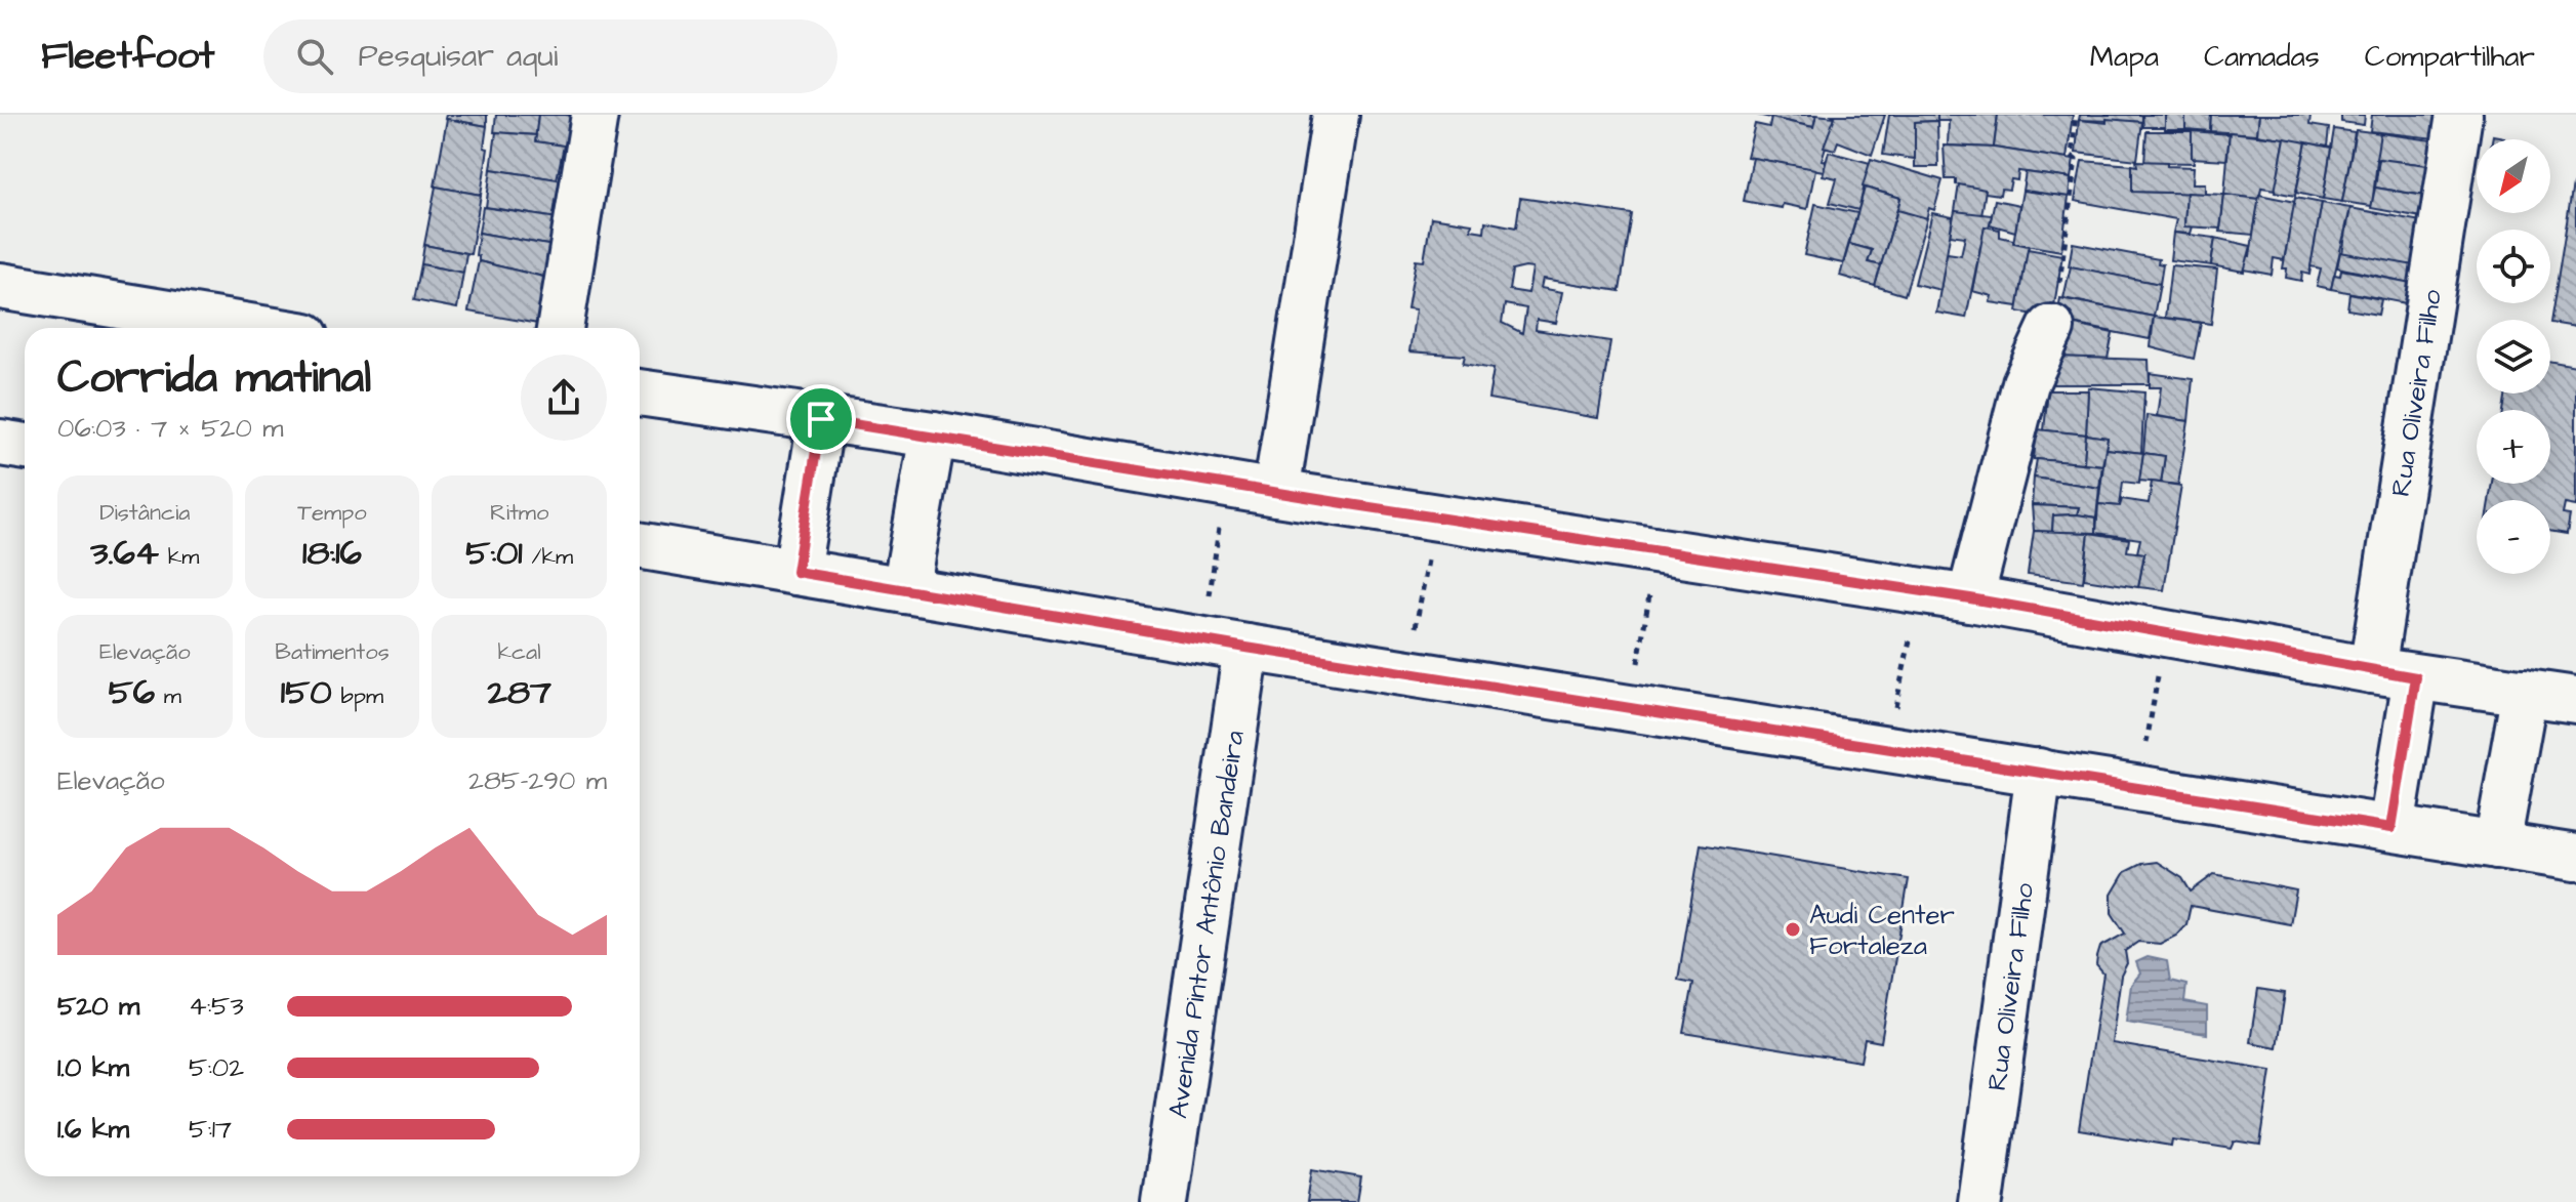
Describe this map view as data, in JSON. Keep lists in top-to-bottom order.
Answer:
{
  "streets": {
    "main road": ["Rua Oliveira Filho", "Avenida Pintor Antônio Bandeira"]
  },
  "places": ["Audi Center Fortaleza"],
  "north": "bottom left",
  "page": {
    "header": "Fleetfoot",
    "search": "Pesquisar aqui",
    "nav": ["Mapa", "Camadas", "Compartilhar"],
    "map_buttons": ["+", "−"],
    "heading": ["Corrida matinal", "06:03 · 7 × 520 m"],
    "stats": [
      ["Distância", "3.64 km"],
      ["Tempo", "18:16"],
      ["Ritmo", "5:01 /km"],
      ["Elevação", "56 m"],
      ["Batimentos", "150 bpm"],
      ["kcal", "287"]
    ],
    "chart": ["Elevação", "285–290 m"],
    "list": [
      {
        "name": "520 m",
        "note": "4:53"
      },
      {
        "name": "1.0 km",
        "note": "5:02"
      },
      {
        "name": "1.6 km",
        "note": "5:17"
      }
    ]
  }
}
